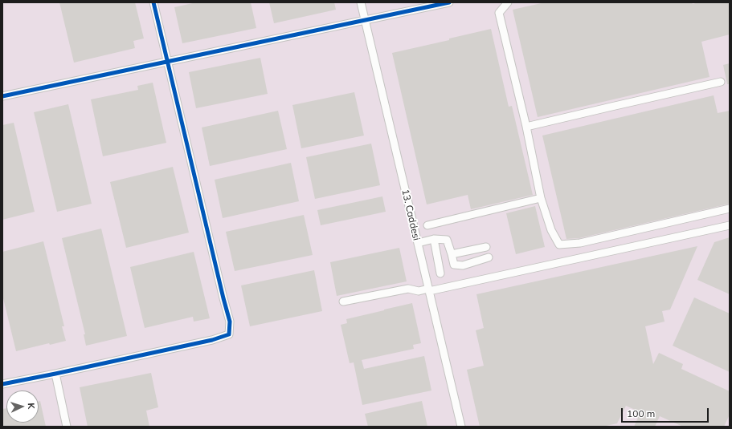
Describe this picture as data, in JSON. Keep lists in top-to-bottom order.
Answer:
{
  "streets": {
    "street": ["13. Caddesi"]
  },
  "scale_bar": "100 m",
  "north": "right"
}
